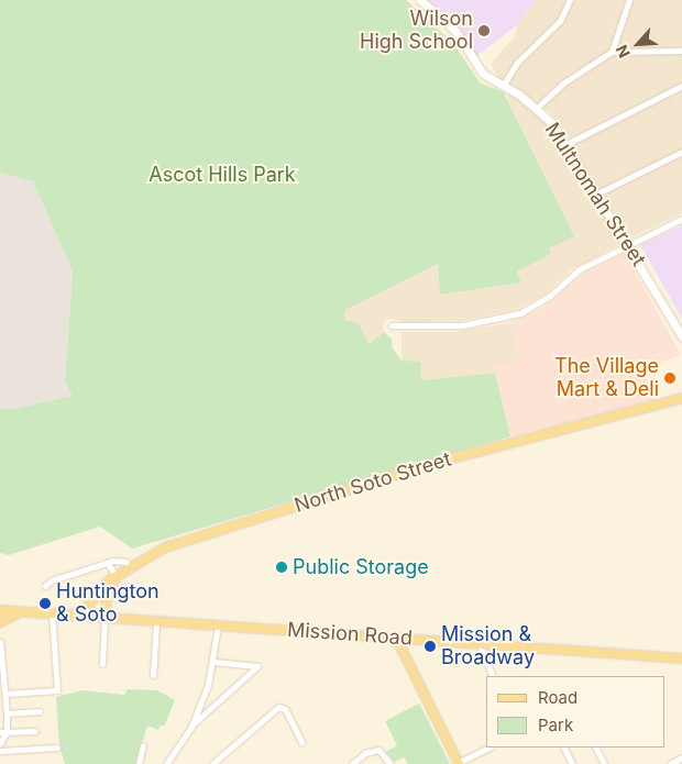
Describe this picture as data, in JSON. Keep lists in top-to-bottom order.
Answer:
{
  "streets": {
    "main road": ["North Soto Street", "Mission Road"],
    "street": ["Multnomah Street"]
  },
  "crossings": [
    ["North Soto Street", "Mission Road"]
  ],
  "parks": ["Ascot Hills Park"],
  "places": [
    "Wilson High School",
    "The Village Mart & Deli",
    "Public Storage",
    "Huntington & Soto",
    "Mission & Broadway"
  ],
  "legend": ["Road", "Park"],
  "north": "bottom left"
}
